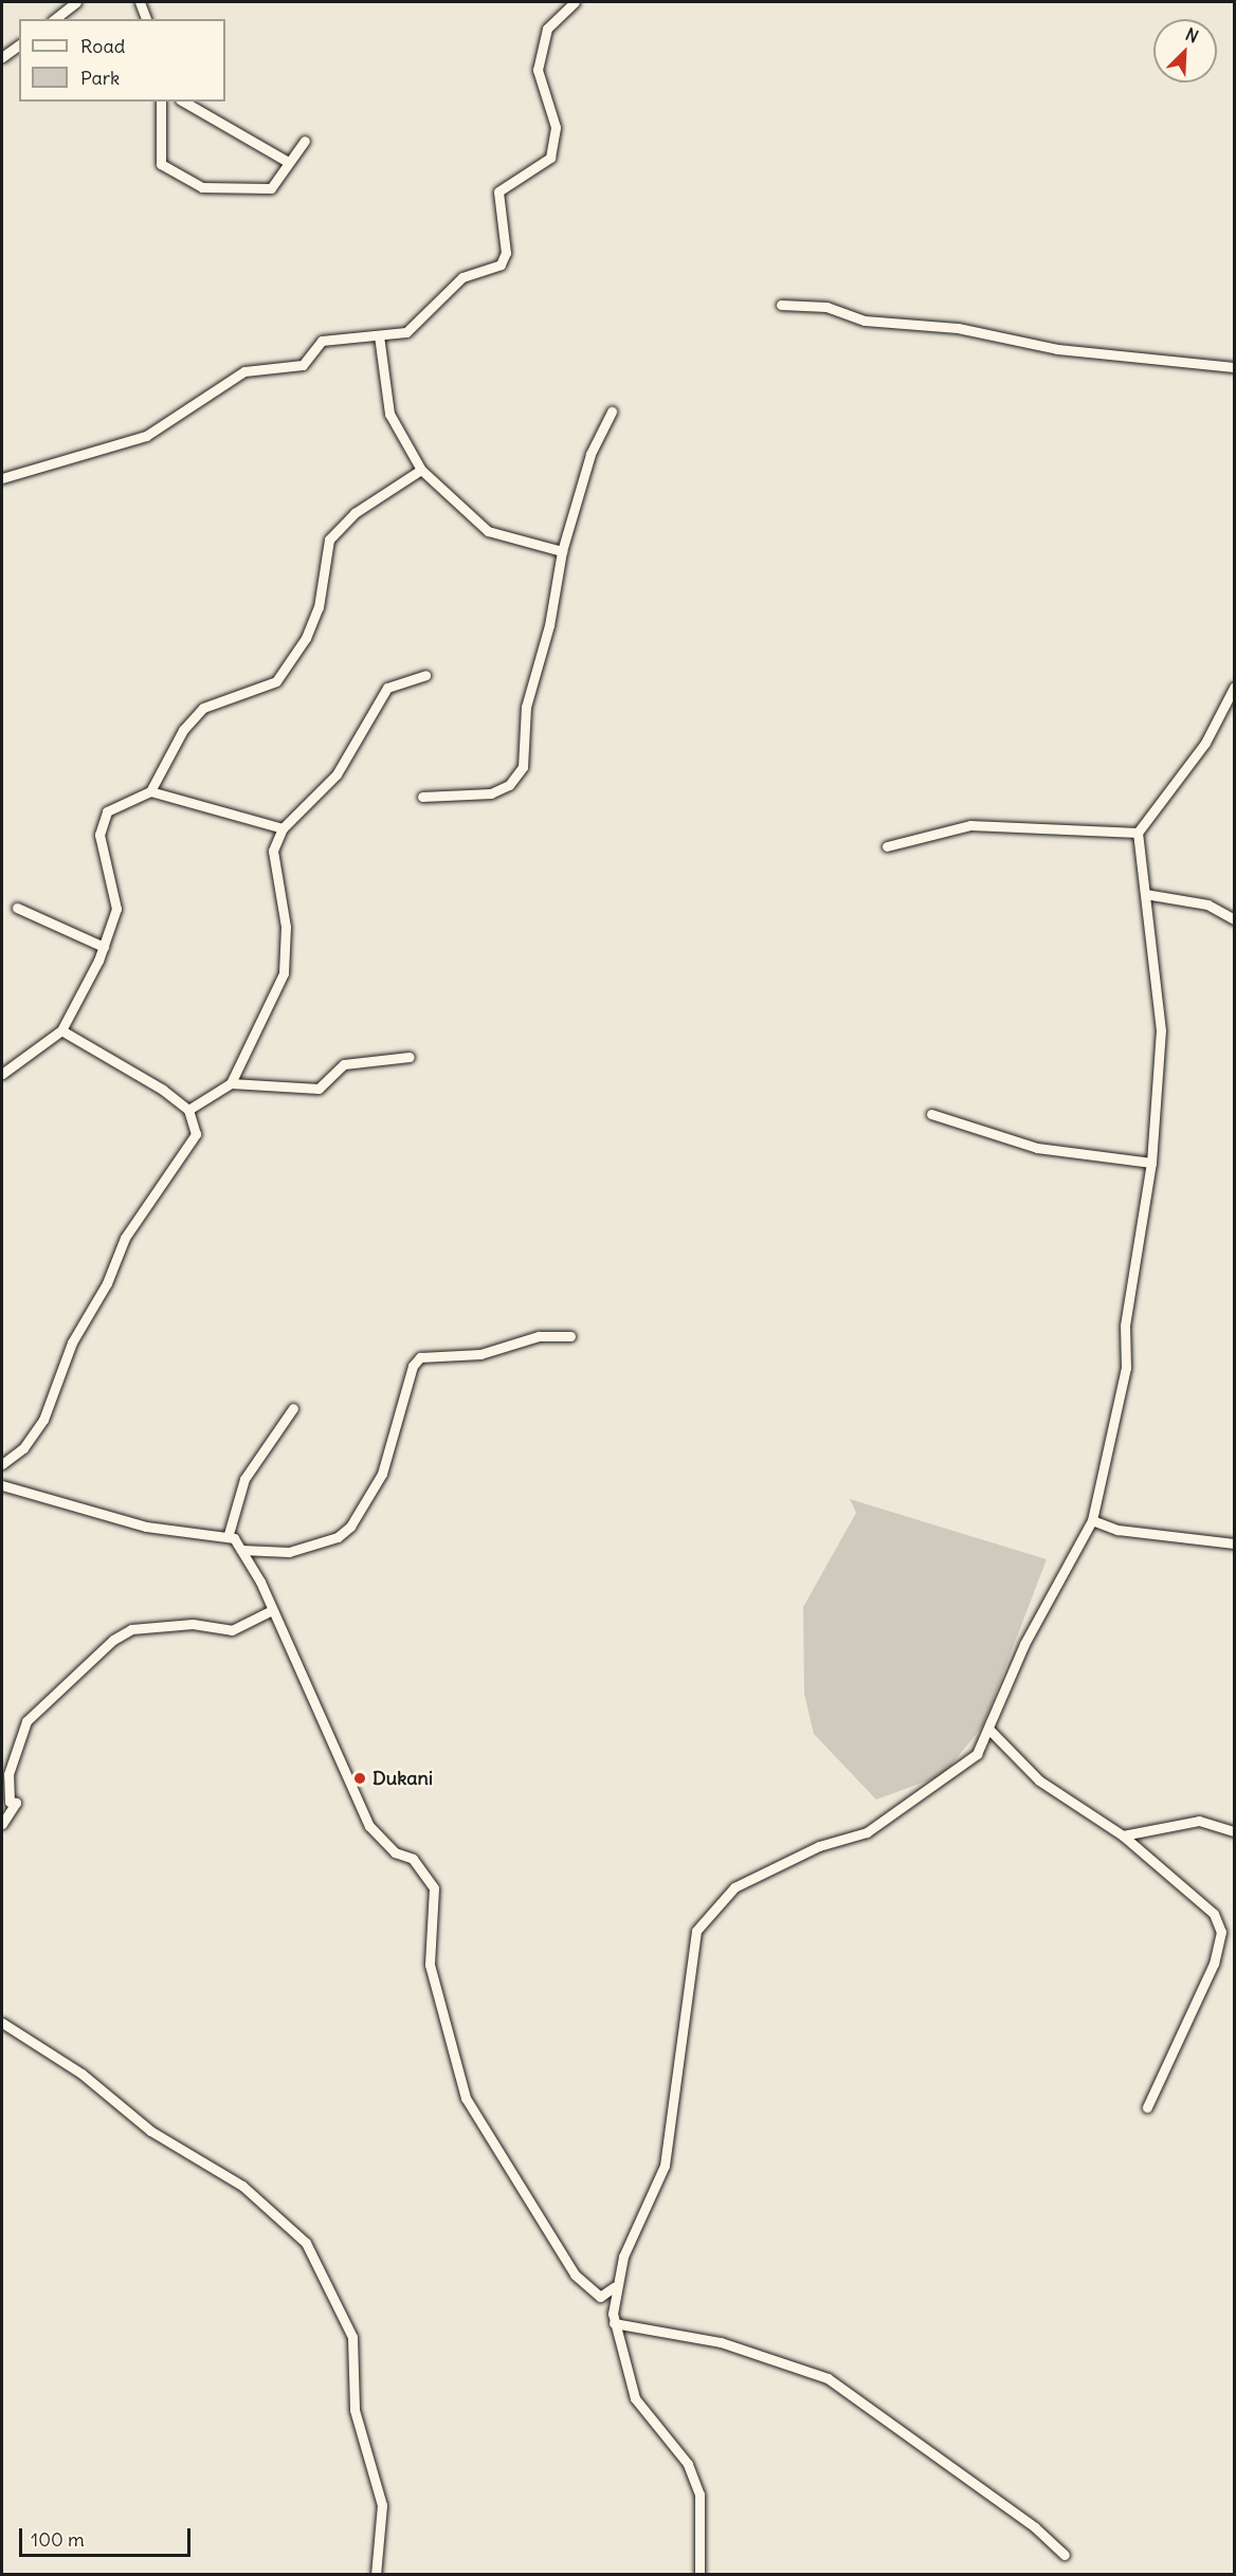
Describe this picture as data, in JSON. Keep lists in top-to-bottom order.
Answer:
{
  "places": ["Dukani"],
  "legend": ["Road", "Park"],
  "scale_bar": "100 m",
  "north": "top right"
}
